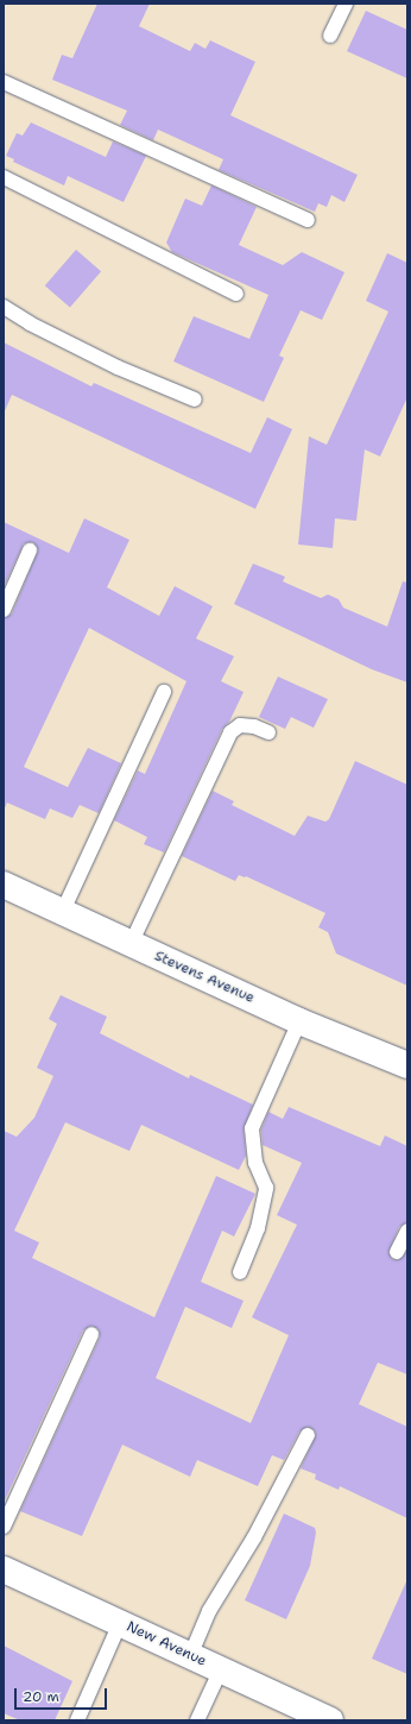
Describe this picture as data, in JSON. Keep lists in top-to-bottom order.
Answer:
{
  "streets": {
    "street": ["Stevens Avenue", "New Avenue"]
  },
  "scale_bar": "20 m"
}
